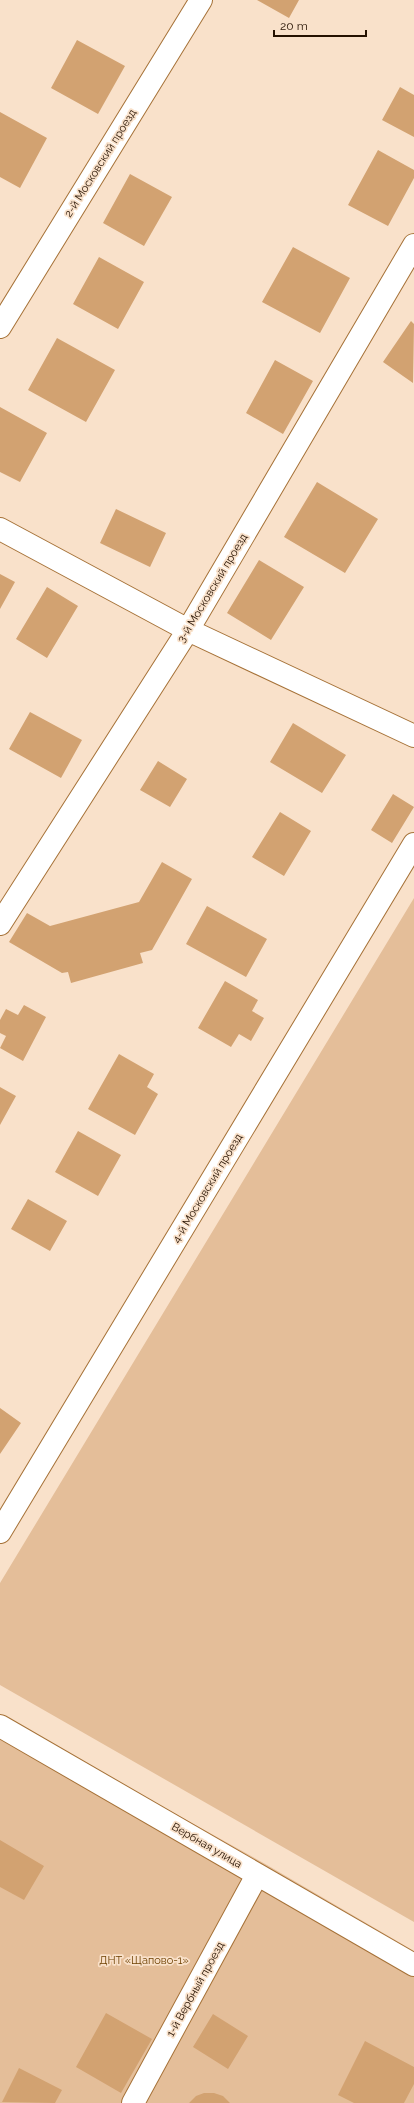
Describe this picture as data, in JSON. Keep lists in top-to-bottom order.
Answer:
{
  "streets": {
    "street": [
      "2-й Московский проезд",
      "3-й Московский проезд",
      "4-й Московский проезд",
      "Вербная улица",
      "1-й Вербный проезд"
    ]
  },
  "crossings": [
    ["Вербная улица", "1-й Вербный проезд"]
  ],
  "parks": ["ДНТ «Щапово-1»"],
  "scale_bar": "20 m"
}
